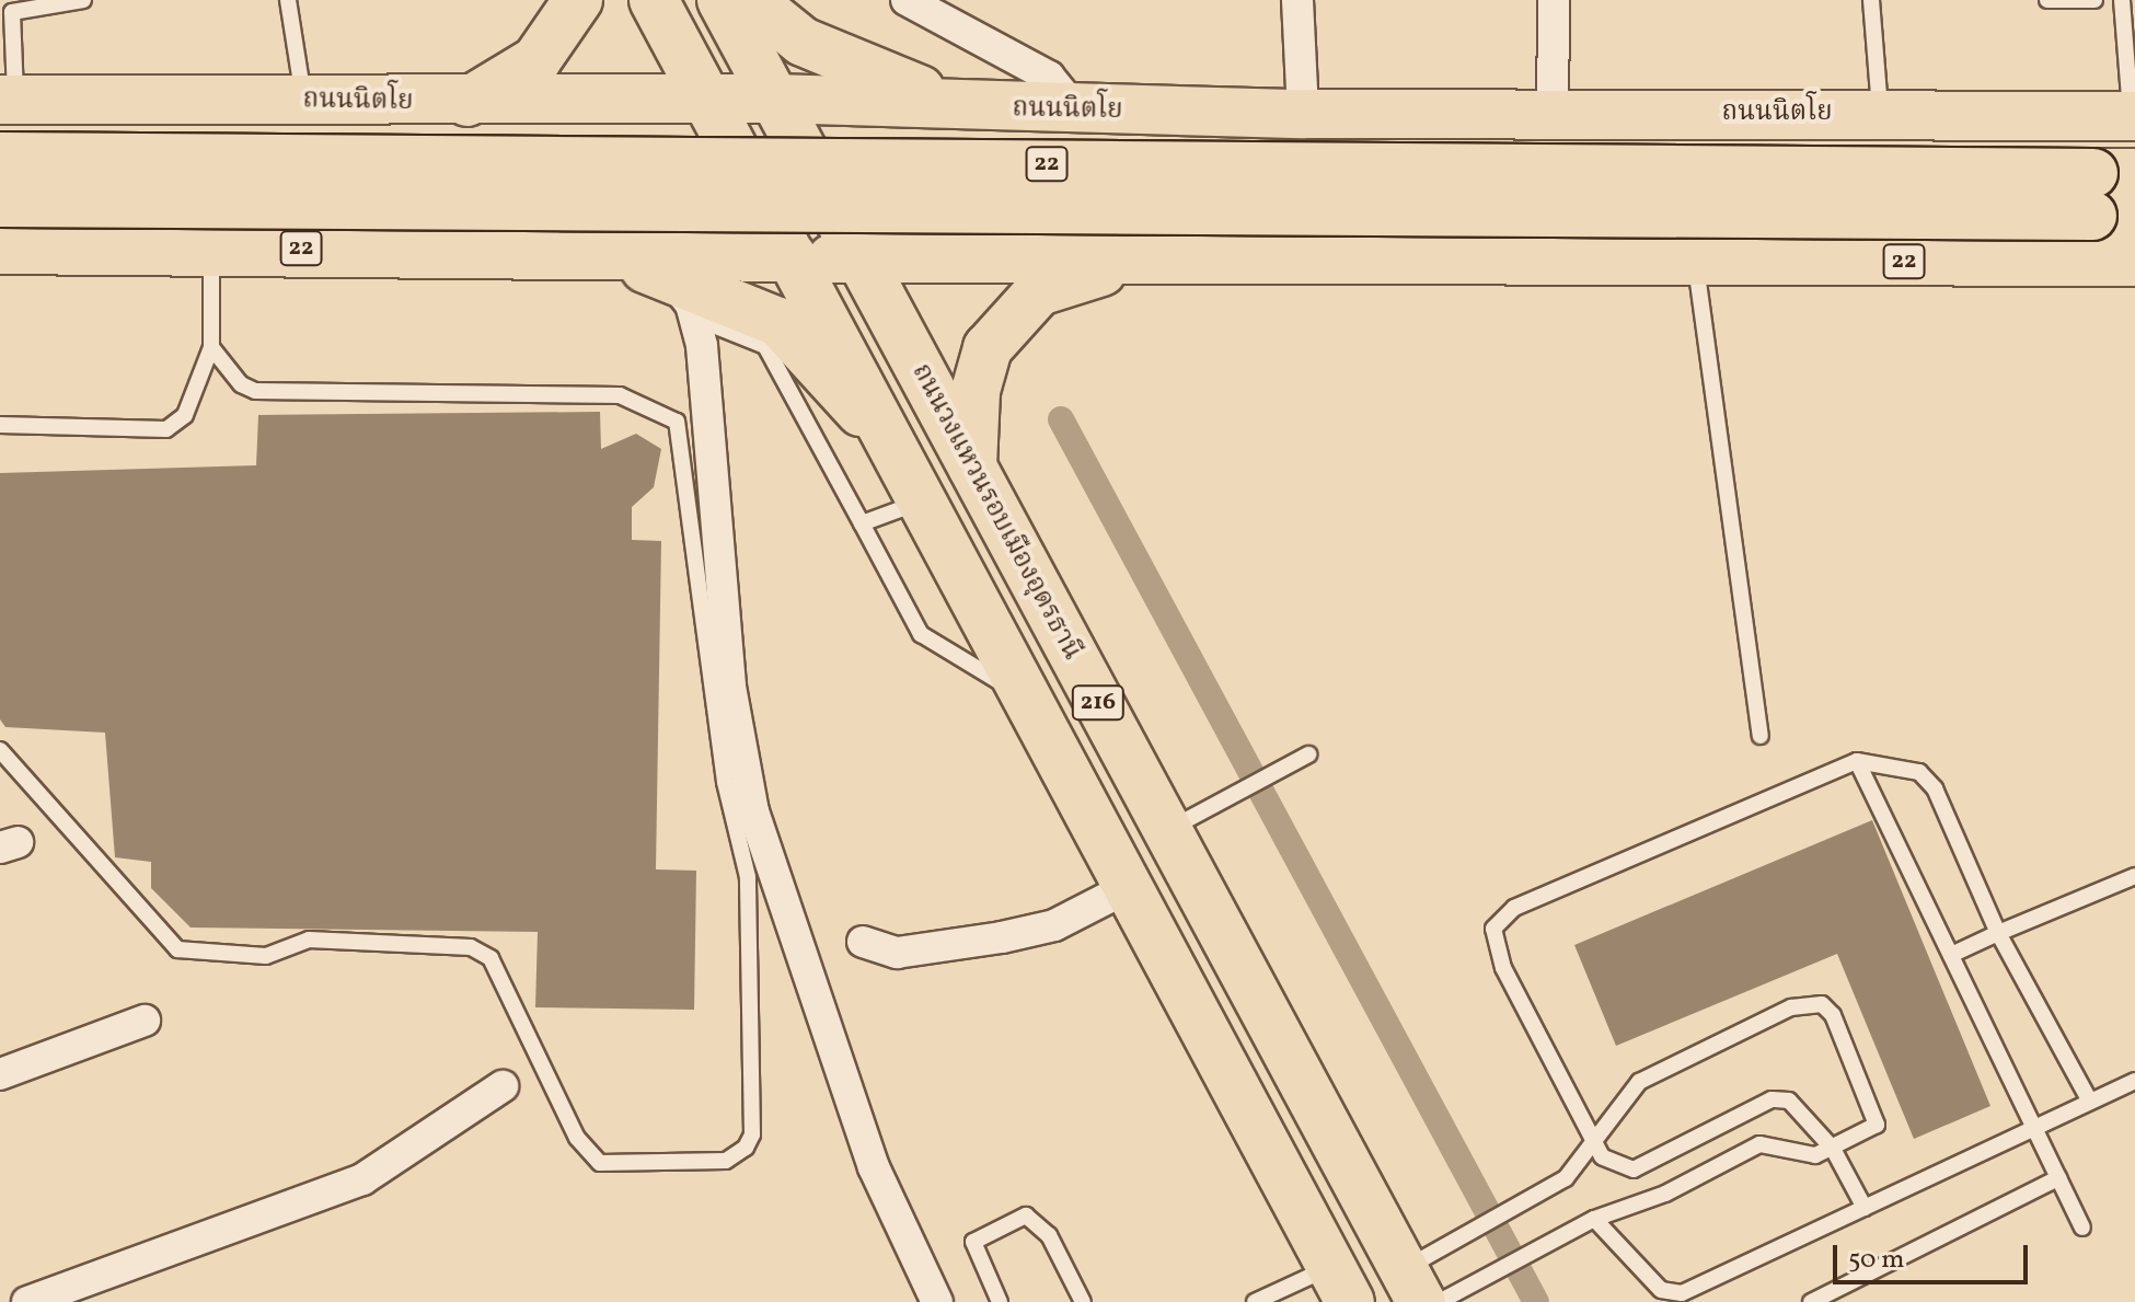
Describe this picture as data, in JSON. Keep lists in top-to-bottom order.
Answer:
{
  "streets": {
    "main road": [
      "ถนนนิตโย",
      "22",
      "ถนนวงแหวนรอบเมืองอุดรธานี",
      "216"
    ]
  },
  "crossings": [
    ["ถนนนิตโย", "ถนนวงแหวนรอบเมืองอุดรธานี"],
    ["ถนนนิตโย", "216"],
    ["22", "ถนนวงแหวนรอบเมืองอุดรธานี"],
    ["22", "216"]
  ],
  "scale_bar": "50 m"
}
